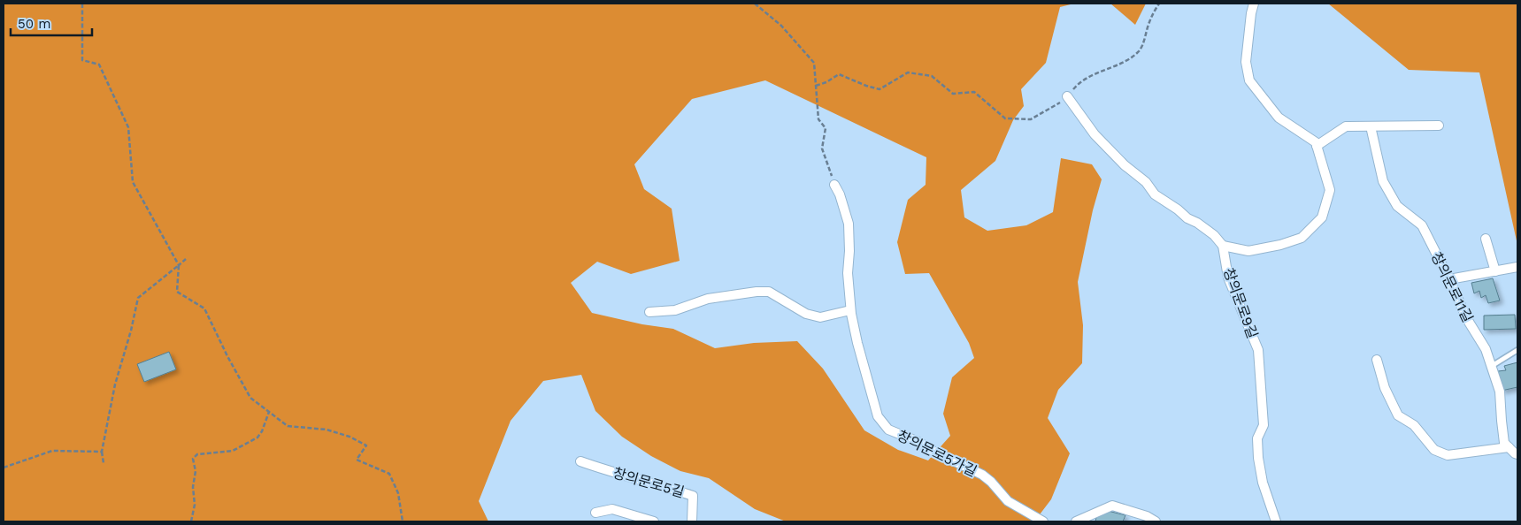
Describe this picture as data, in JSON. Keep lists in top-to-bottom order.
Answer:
{
  "streets": {
    "street": [
      "창의문로11길",
      "창의문로9길",
      "창의문로5가길",
      "창의문로5길"
    ]
  },
  "scale_bar": "50 m"
}
